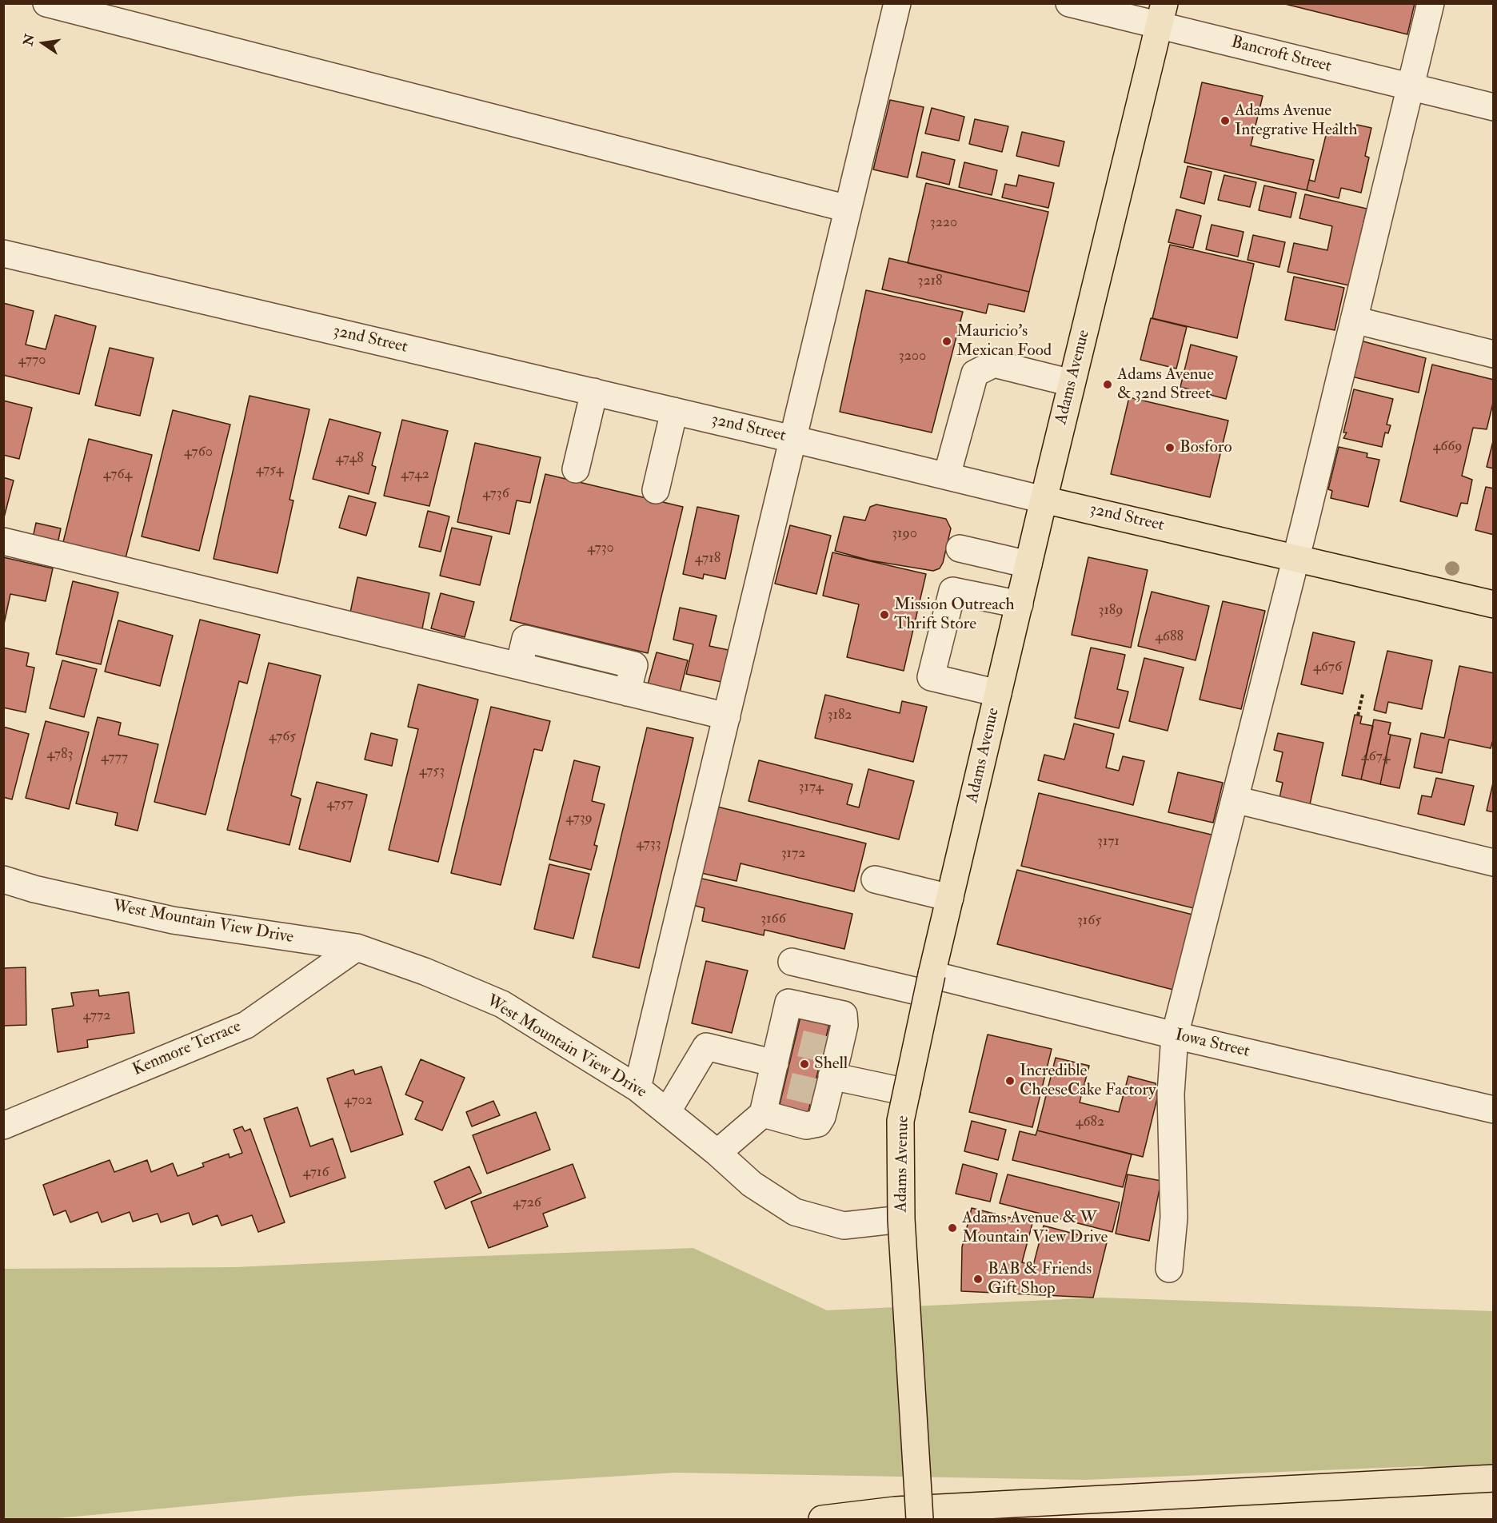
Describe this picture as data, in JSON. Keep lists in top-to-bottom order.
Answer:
{
  "streets": {
    "main road": ["32nd Street", "Adams Avenue"],
    "street": [
      "Bancroft Street",
      "West Mountain View Drive",
      "Iowa Street",
      "Kenmore Terrace"
    ]
  },
  "crossings": [
    ["Bancroft Street", "Adams Avenue"],
    ["32nd Street", "Adams Avenue"],
    ["Adams Avenue", "West Mountain View Drive"],
    ["Adams Avenue", "Iowa Street"],
    ["West Mountain View Drive", "Kenmore Terrace"]
  ],
  "places": [
    "Adams Avenue Integrative Health",
    "Mauricio's Mexican Food",
    "Adams Avenue & 32nd Street",
    "Bosforo",
    "Mission Outreach Thrift Store",
    "Shell",
    "Incredible CheeseCake Factory",
    "Adams Avenue & W Mountain View Drive",
    "BAB & Friends Gift Shop"
  ],
  "house_numbers": [
    "3220",
    "3218",
    "3200",
    "4770",
    "4669",
    "4760",
    "4748",
    "4754",
    "4764",
    "4742",
    "4736",
    "3190",
    "4730",
    "4718",
    "3189",
    "4688",
    "4676",
    "3182",
    "4765",
    "4783",
    "4674",
    "4777",
    "4753",
    "3174",
    "4757",
    "4739",
    "3171",
    "4733",
    "3172",
    "3166",
    "3165",
    "4772",
    "4702",
    "4682",
    "4716",
    "4726"
  ],
  "north": "left"
}
